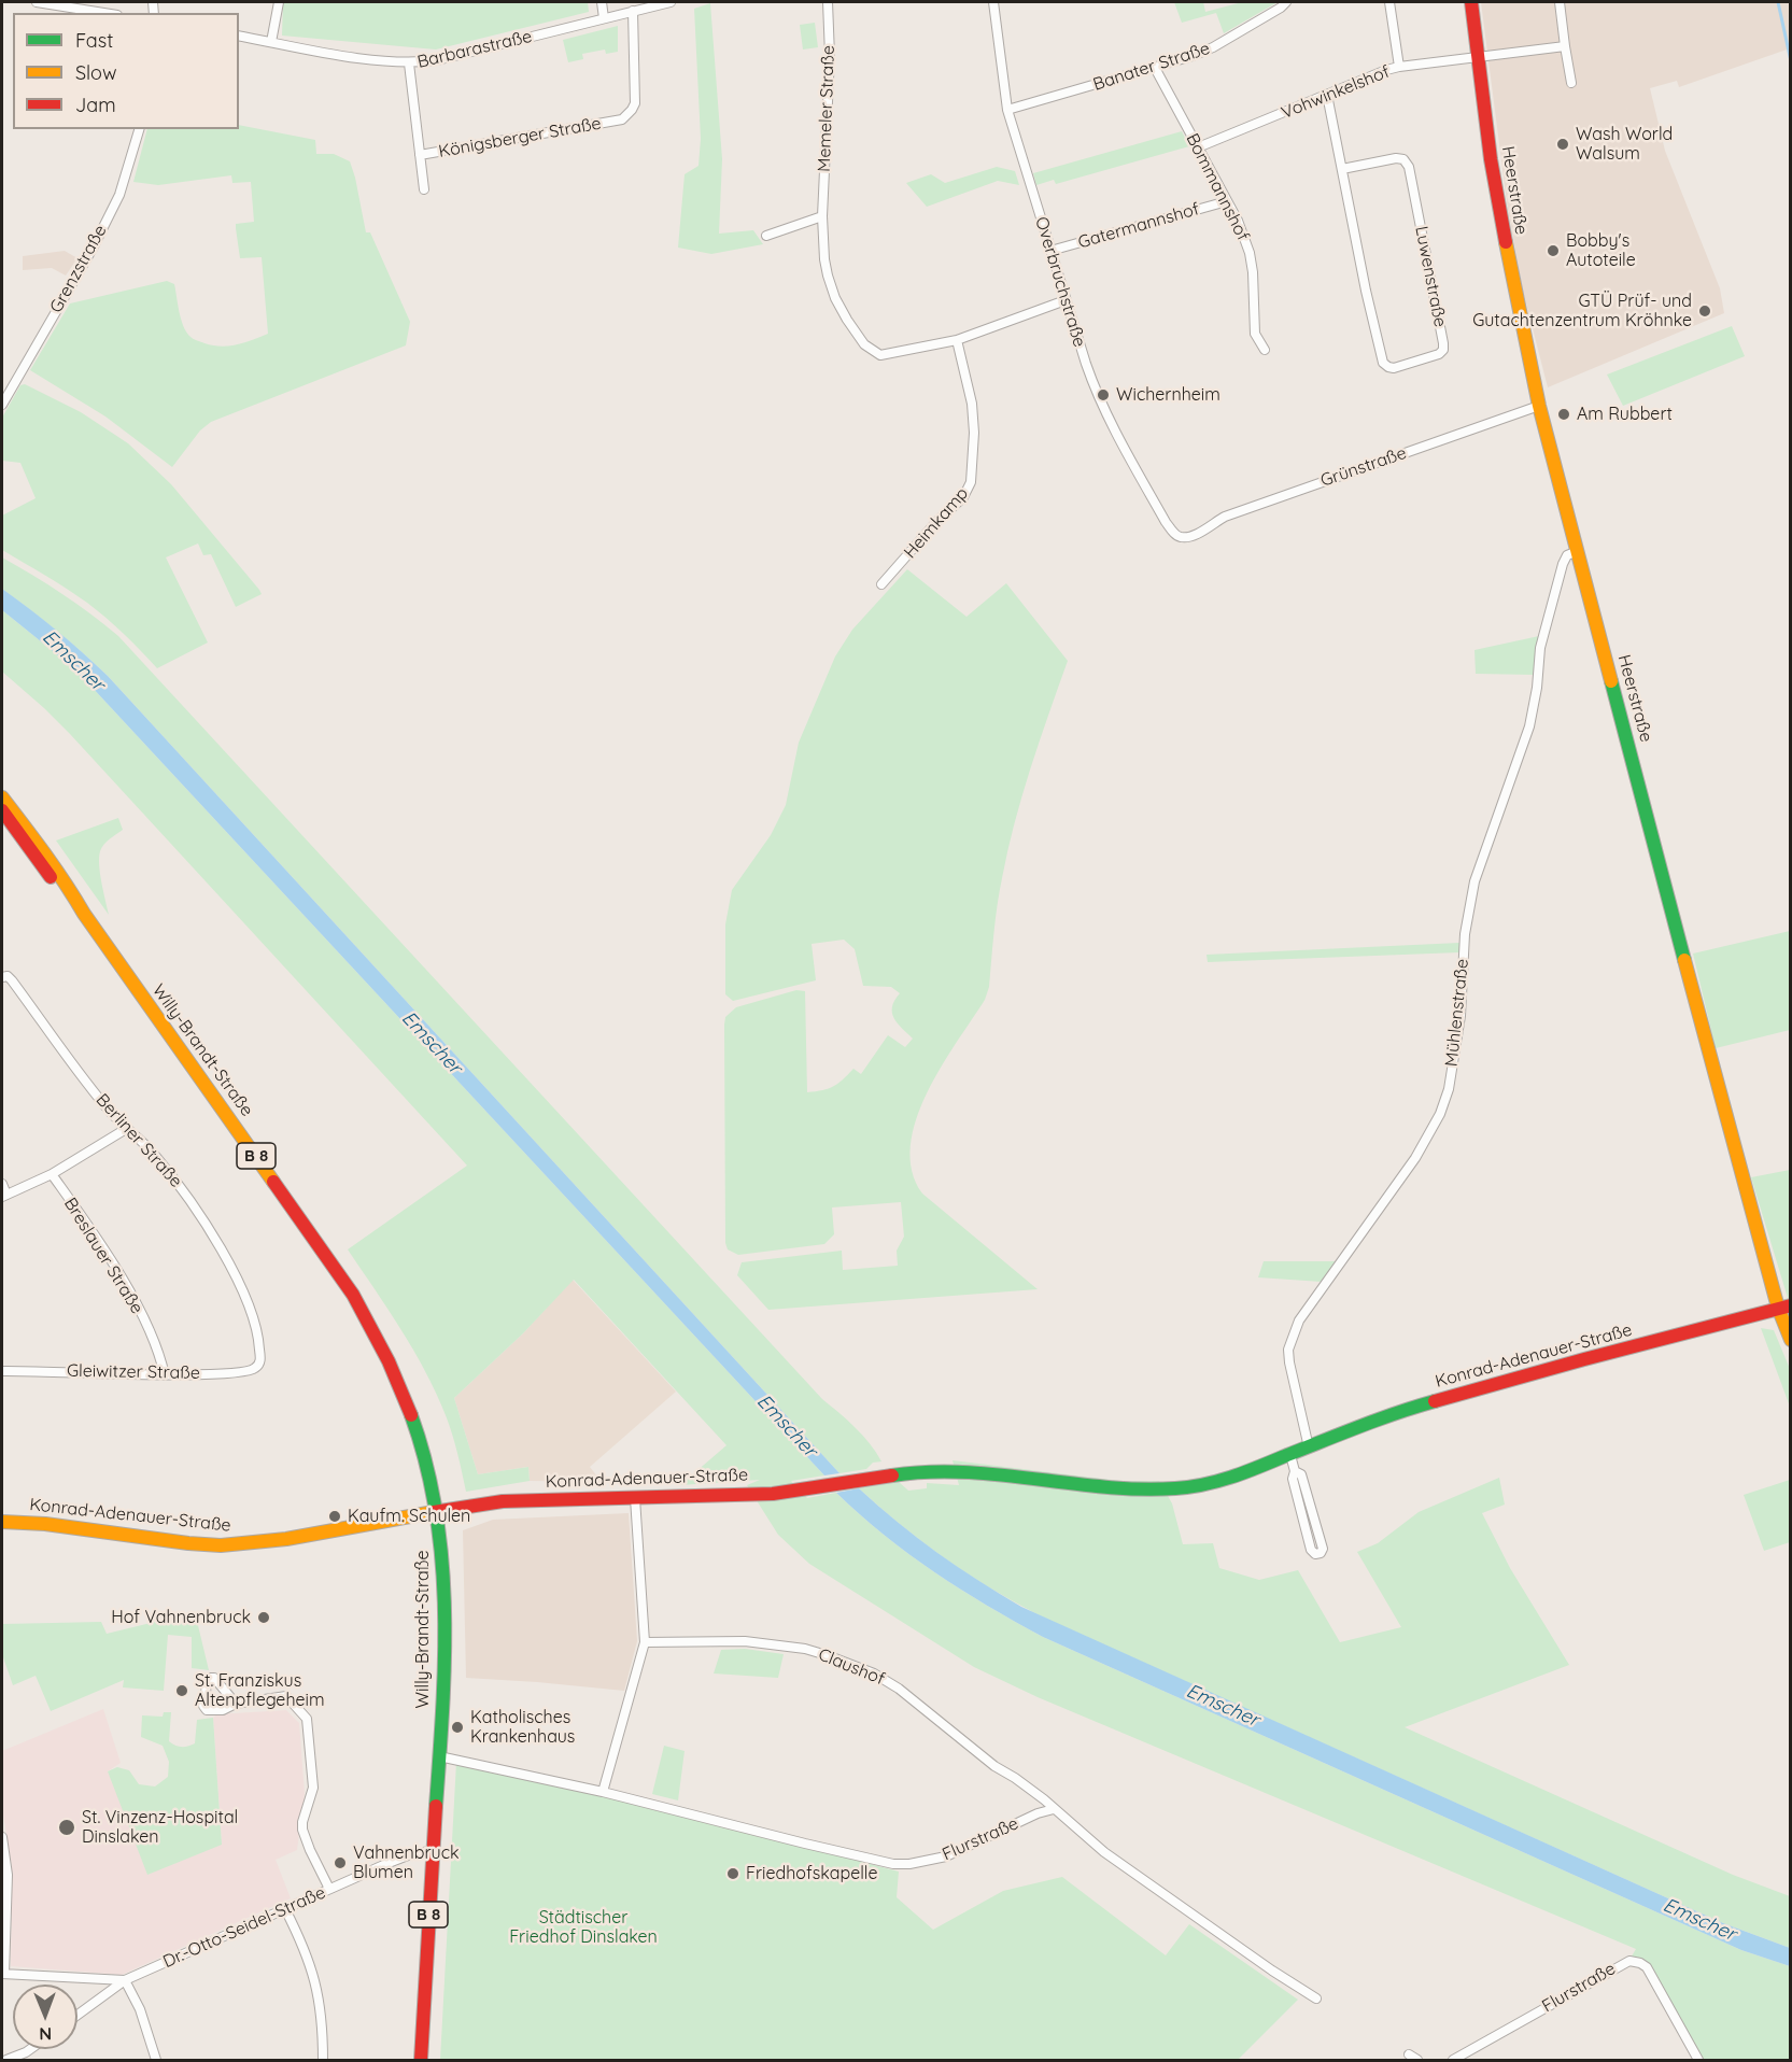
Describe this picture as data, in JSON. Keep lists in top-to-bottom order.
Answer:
{
  "streets": {
    "main road": [
      "Heerstraße",
      "Willy-Brandt-Straße",
      "B 8",
      "Konrad-Adenauer-Straße"
    ],
    "street": [
      "Barbarastraße",
      "Banater Straße",
      "Vohwinkelshof",
      "Memeler Straße",
      "Königsberger Straße",
      "Bommannshof",
      "Gatermannshof",
      "Grenzstraße",
      "Luwenstraße",
      "Overbruchstraße",
      "Grünstraße",
      "Heimkamp",
      "Mühlenstraße",
      "Berliner Straße",
      "Breslauer Straße",
      "Gleiwitzer Straße",
      "Claushof",
      "Flurstraße",
      "Dr.-Otto-Seidel-Straße"
    ]
  },
  "crossings": [
    ["Barbarastraße", "Königsberger Straße"],
    ["Banater Straße", "Bommannshof"],
    ["Banater Straße", "Overbruchstraße"],
    ["Vohwinkelshof", "Bommannshof"],
    ["Vohwinkelshof", "Heerstraße"],
    ["Vohwinkelshof", "Luwenstraße"],
    ["Memeler Straße", "Heimkamp"],
    ["Bommannshof", "Gatermannshof"],
    ["Heerstraße", "Grünstraße"],
    ["Heerstraße", "Mühlenstraße"],
    ["Heerstraße", "Konrad-Adenauer-Straße"],
    ["Gatermannshof", "Overbruchstraße"],
    ["Overbruchstraße", "Grünstraße"],
    ["Mühlenstraße", "Konrad-Adenauer-Straße"],
    ["Willy-Brandt-Straße", "Konrad-Adenauer-Straße"],
    ["Willy-Brandt-Straße", "Flurstraße"],
    ["Willy-Brandt-Straße", "Dr.-Otto-Seidel-Straße"],
    ["Berliner Straße", "Gleiwitzer Straße"],
    ["Breslauer Straße", "Gleiwitzer Straße"],
    ["Claushof", "Flurstraße"]
  ],
  "water": ["Emscher"],
  "parks": ["Städtischer Friedhof Dinslaken"],
  "places": [
    "Wash World Walsum",
    "Bobby's Autoteile",
    "GTÜ Prüf- und Gutachtenzentrum Kröhnke",
    "Wichernheim",
    "Am Rubbert",
    "Kaufm. Schulen",
    "Hof Vahnenbruck",
    "St. Franziskus Altenpflegeheim",
    "Katholisches Krankenhaus",
    "St. Vinzenz-Hospital Dinslaken",
    "Vahnenbruck Blumen",
    "Friedhofskapelle"
  ],
  "legend": ["Fast", "Slow", "Jam"],
  "north": "bottom"
}
